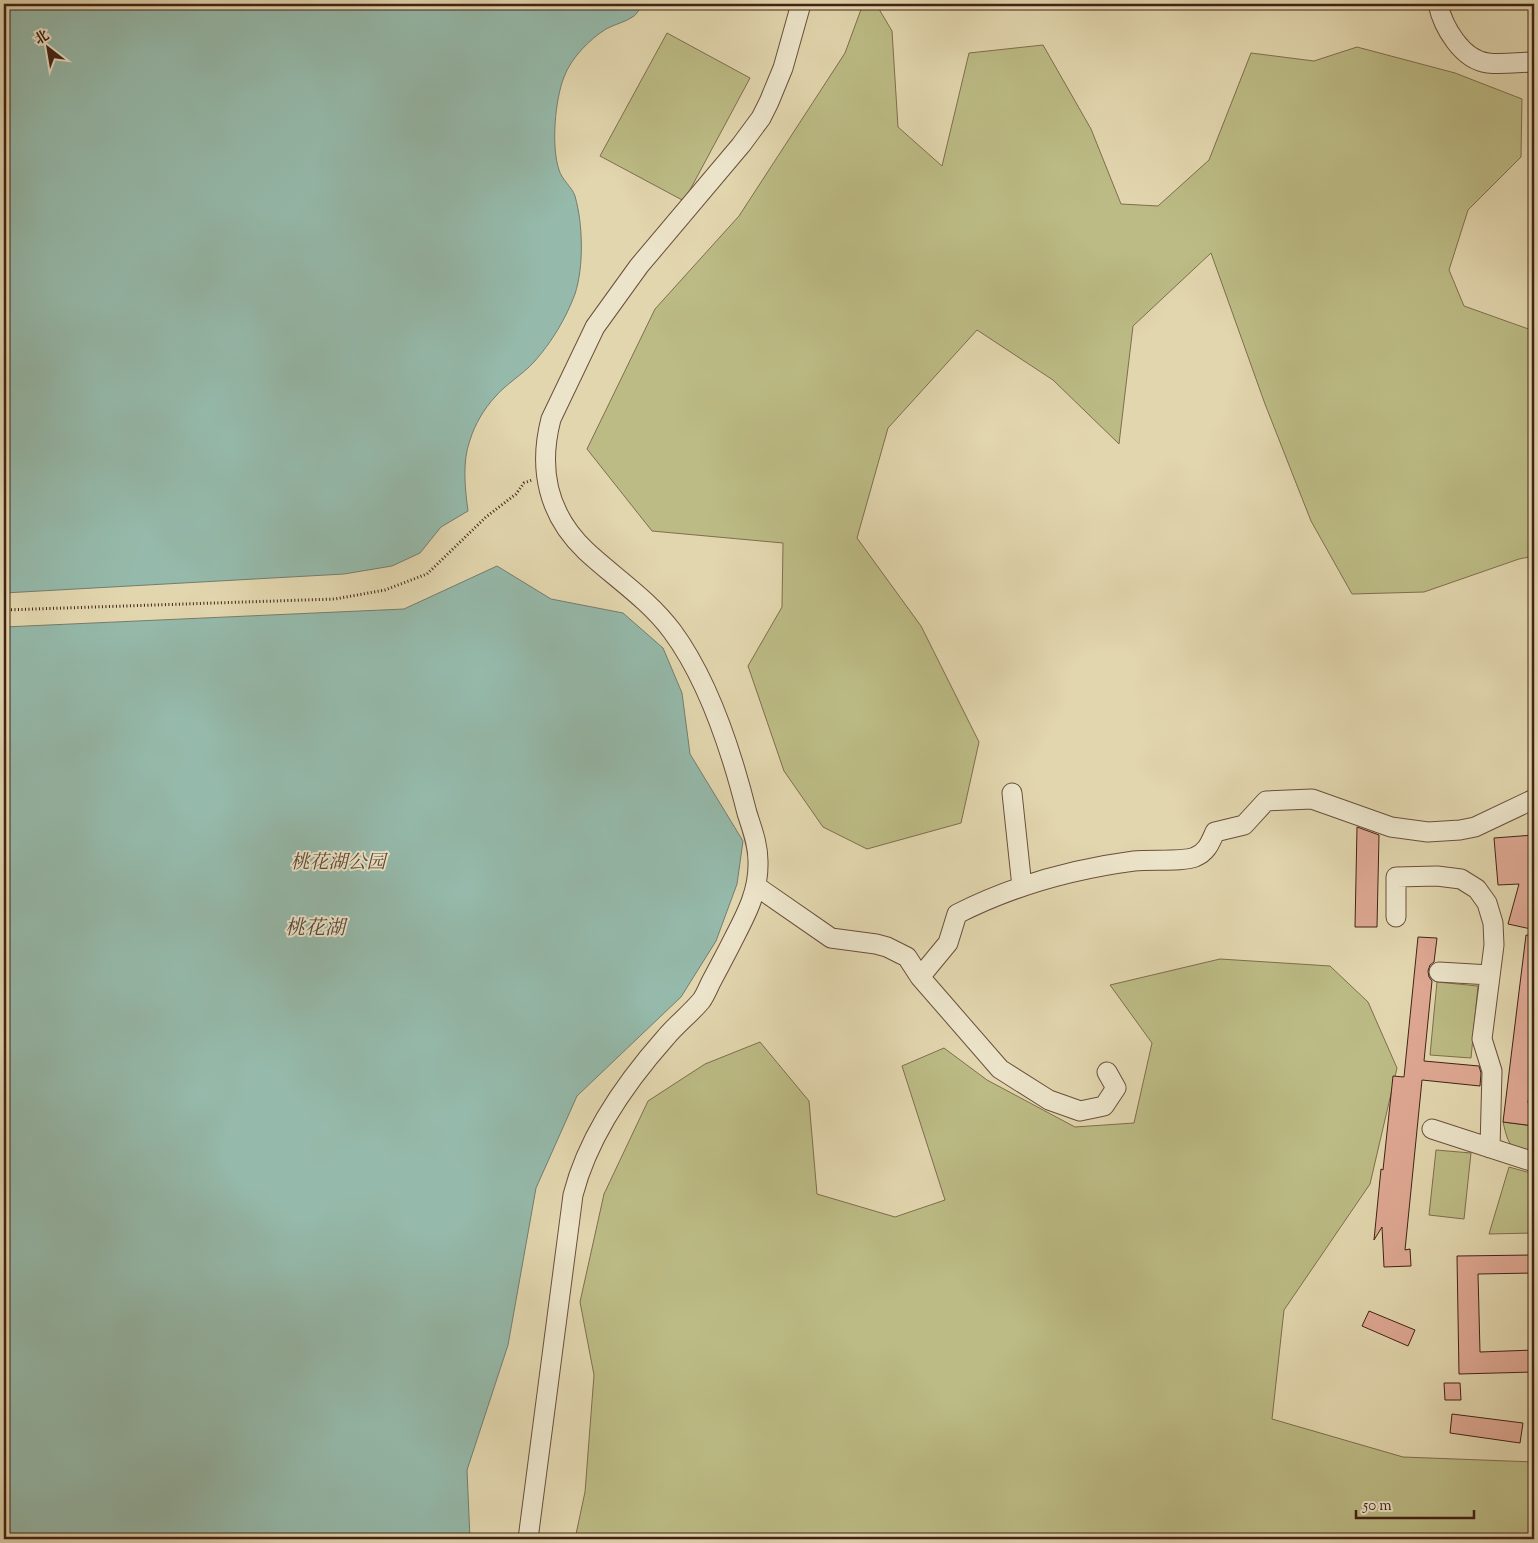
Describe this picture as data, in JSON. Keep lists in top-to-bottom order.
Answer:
{
  "water": ["桃花湖"],
  "parks": ["桃花湖公园"],
  "scale_bar": "50 m",
  "north": "top left"
}
